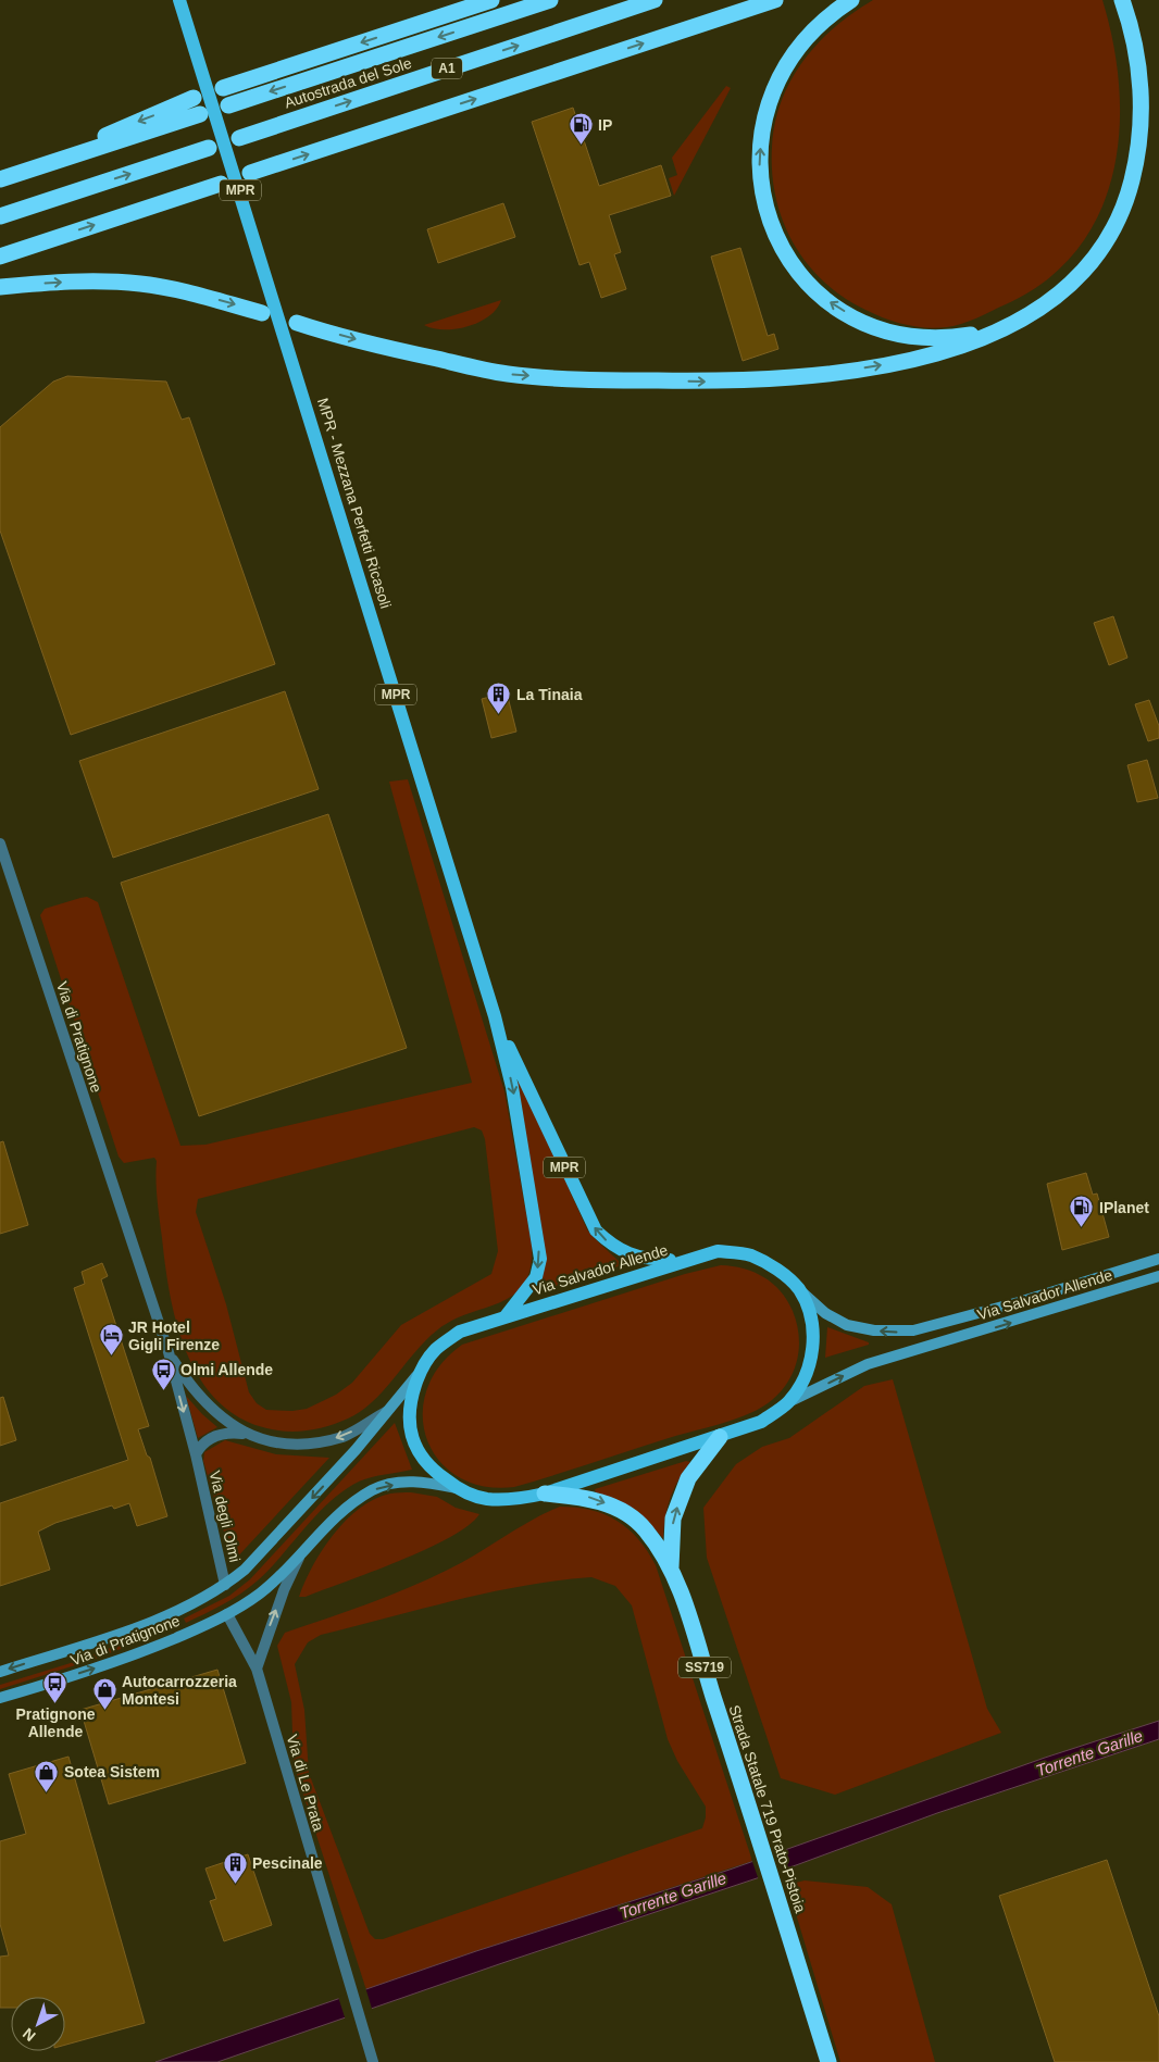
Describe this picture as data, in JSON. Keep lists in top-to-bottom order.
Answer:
{
  "streets": {
    "highway": [
      "A1",
      "Autostrada del Sole",
      "SS719",
      "Strada Statale 719 Prato-Pistoia"
    ],
    "main road": [
      "MPR",
      "MPR - Mezzana Perfetti Ricasoli",
      "Via di Pratignone",
      "Via Salvador Allende"
    ],
    "street": ["Via degli Olmi", "Via di Le Prata"]
  },
  "crossings": [
    ["MPR - Mezzana Perfetti Ricasoli", "Via Salvador Allende"],
    ["Via di Pratignone", "Via Salvador Allende"],
    ["Via di Pratignone", "Via degli Olmi"],
    ["Via di Pratignone", "Via di Le Prata"],
    ["Via Salvador Allende", "Via degli Olmi"],
    ["Via Salvador Allende", "SS719"],
    ["Via Salvador Allende", "Via di Le Prata"],
    ["SS719", "Strada Statale 719 Prato-Pistoia"]
  ],
  "water": ["Torrente Garille"],
  "places": {
    "fuel station": ["IP", "IPlanet"],
    "building": ["La Tinaia", "Pescinale"],
    "hotel": ["JR Hotel Gigli Firenze"],
    "bus stop": ["Olmi Allende", "Pratignone Allende"],
    "shop": ["Autocarrozzeria Montesi", "Sotea Sistem"]
  },
  "north": "bottom left"
}
